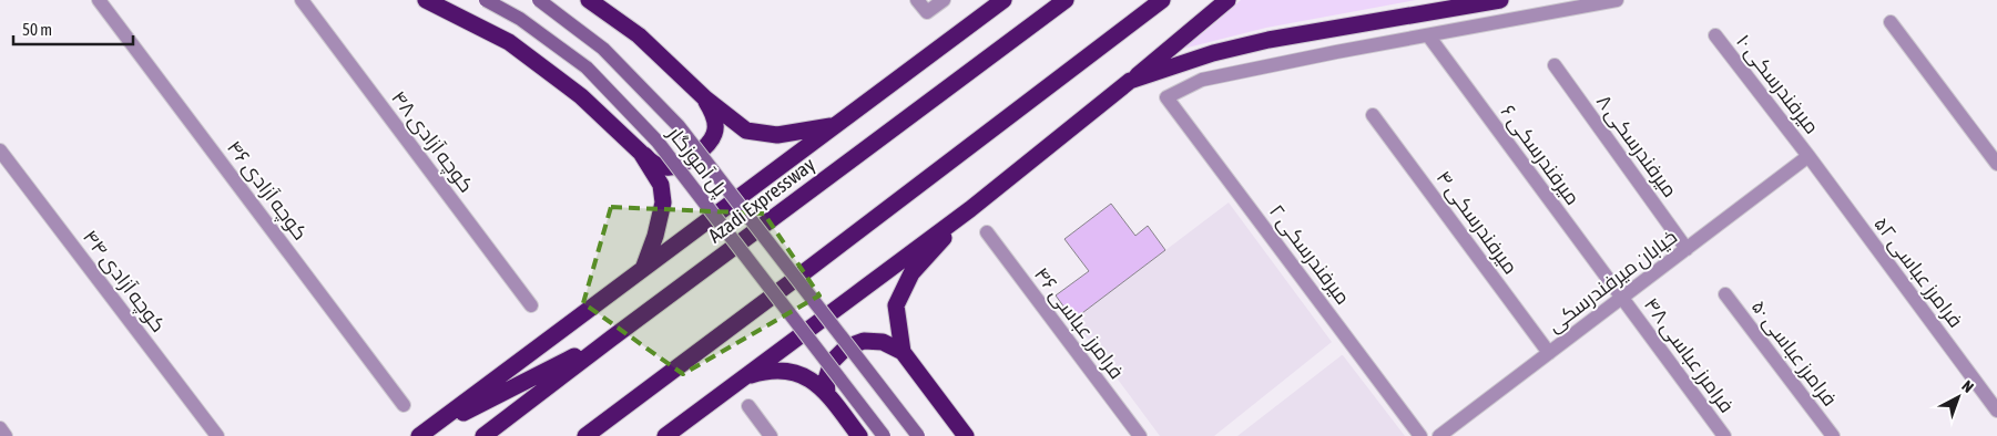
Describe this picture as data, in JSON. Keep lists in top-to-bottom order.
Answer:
{
  "streets": {
    "highway": ["Azadi Expressway"],
    "main road": ["پل آموزگار"],
    "street": [
      "میرفندرسکی ۱۰",
      "کوچه آزادی ۴۸",
      "میرفندرسکی ۸",
      "میرفندرسکی ۶",
      "کوچه آزادی ۴۶",
      "میرفندرسکی ۴",
      "میرفندرسکی ۲",
      "فرامرز عباسی ۵۲",
      "کوچه آزادی ۴۴",
      "خیابان میرفندرسکی",
      "فرامرز عباسی ۴۶",
      "فرامرز عباسی ۵۰",
      "فرامرز عباسی ۴۸"
    ]
  },
  "crossings": [
    ["میرفندرسکی ۱۰", "فرامرز عباسی ۵۲"],
    ["میرفندرسکی ۱۰", "خیابان میرفندرسکی"],
    ["میرفندرسکی ۸", "خیابان میرفندرسکی"],
    ["میرفندرسکی ۶", "میرفندرسکی ۲"],
    ["میرفندرسکی ۶", "خیابان میرفندرسکی"],
    ["میرفندرسکی ۶", "فرامرز عباسی ۴۸"],
    ["میرفندرسکی ۴", "خیابان میرفندرسکی"],
    ["فرامرز عباسی ۵۲", "خیابان میرفندرسکی"],
    ["خیابان میرفندرسکی", "فرامرز عباسی ۴۸"]
  ],
  "scale_bar": "50 m",
  "north": "top right"
}
